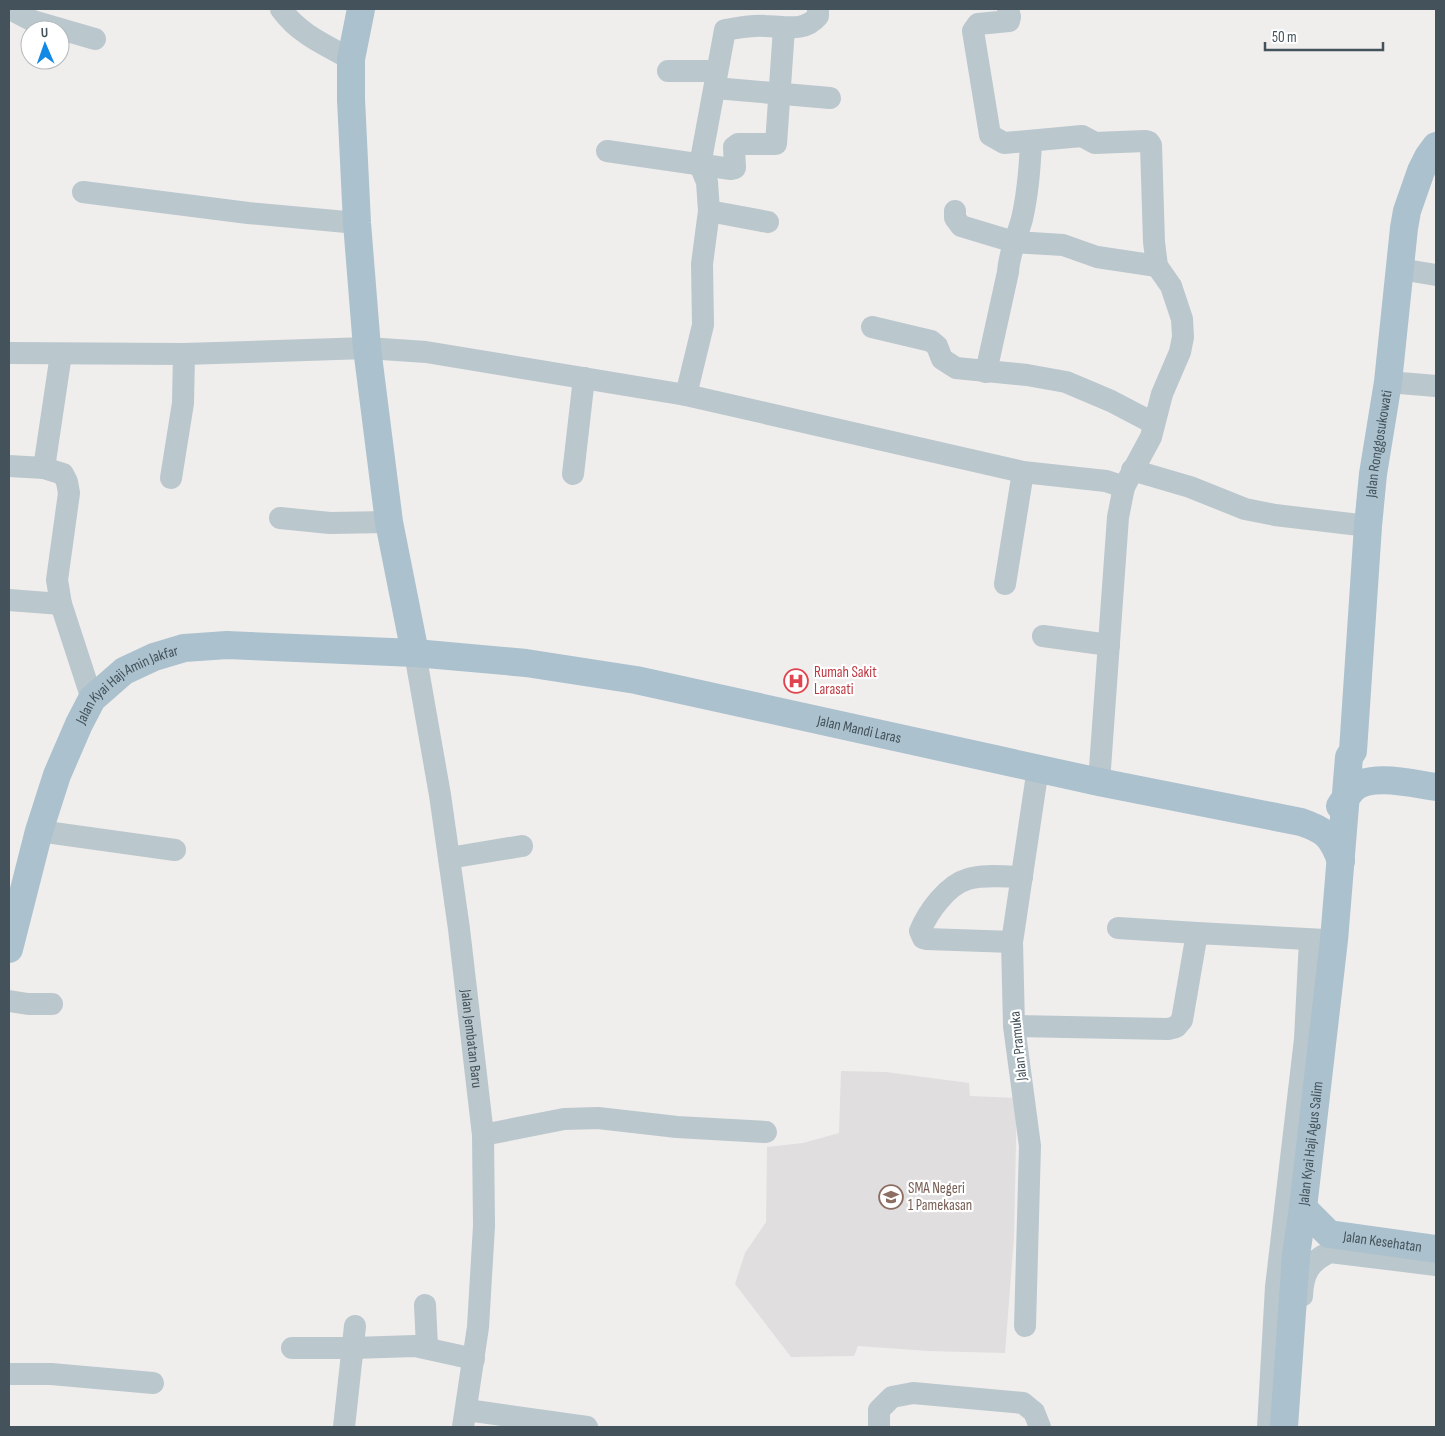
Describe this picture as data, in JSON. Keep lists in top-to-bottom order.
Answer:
{
  "streets": {
    "main road": [
      "Jalan Ronggosukowati",
      "Jalan Kyai Haji Amin Jakfar",
      "Jalan Mandi Laras",
      "Jalan Kyai Haji Agus Salim",
      "Jalan Kesehatan"
    ],
    "street": ["Jalan Jembatan Baru", "Jalan Pramuka"]
  },
  "crossings": [
    ["Jalan Ronggosukowati", "Jalan Kyai Haji Agus Salim"],
    ["Jalan Kyai Haji Amin Jakfar", "Jalan Mandi Laras"],
    ["Jalan Kyai Haji Amin Jakfar", "Jalan Jembatan Baru"],
    ["Jalan Mandi Laras", "Jalan Jembatan Baru"],
    ["Jalan Mandi Laras", "Jalan Pramuka"],
    ["Jalan Kyai Haji Agus Salim", "Jalan Kesehatan"]
  ],
  "places": {
    "hospital": ["Rumah Sakit Larasati"],
    "school or university": ["SMA Negeri 1 Pamekasan"]
  },
  "scale_bar": "50 m",
  "north": "top"
}
